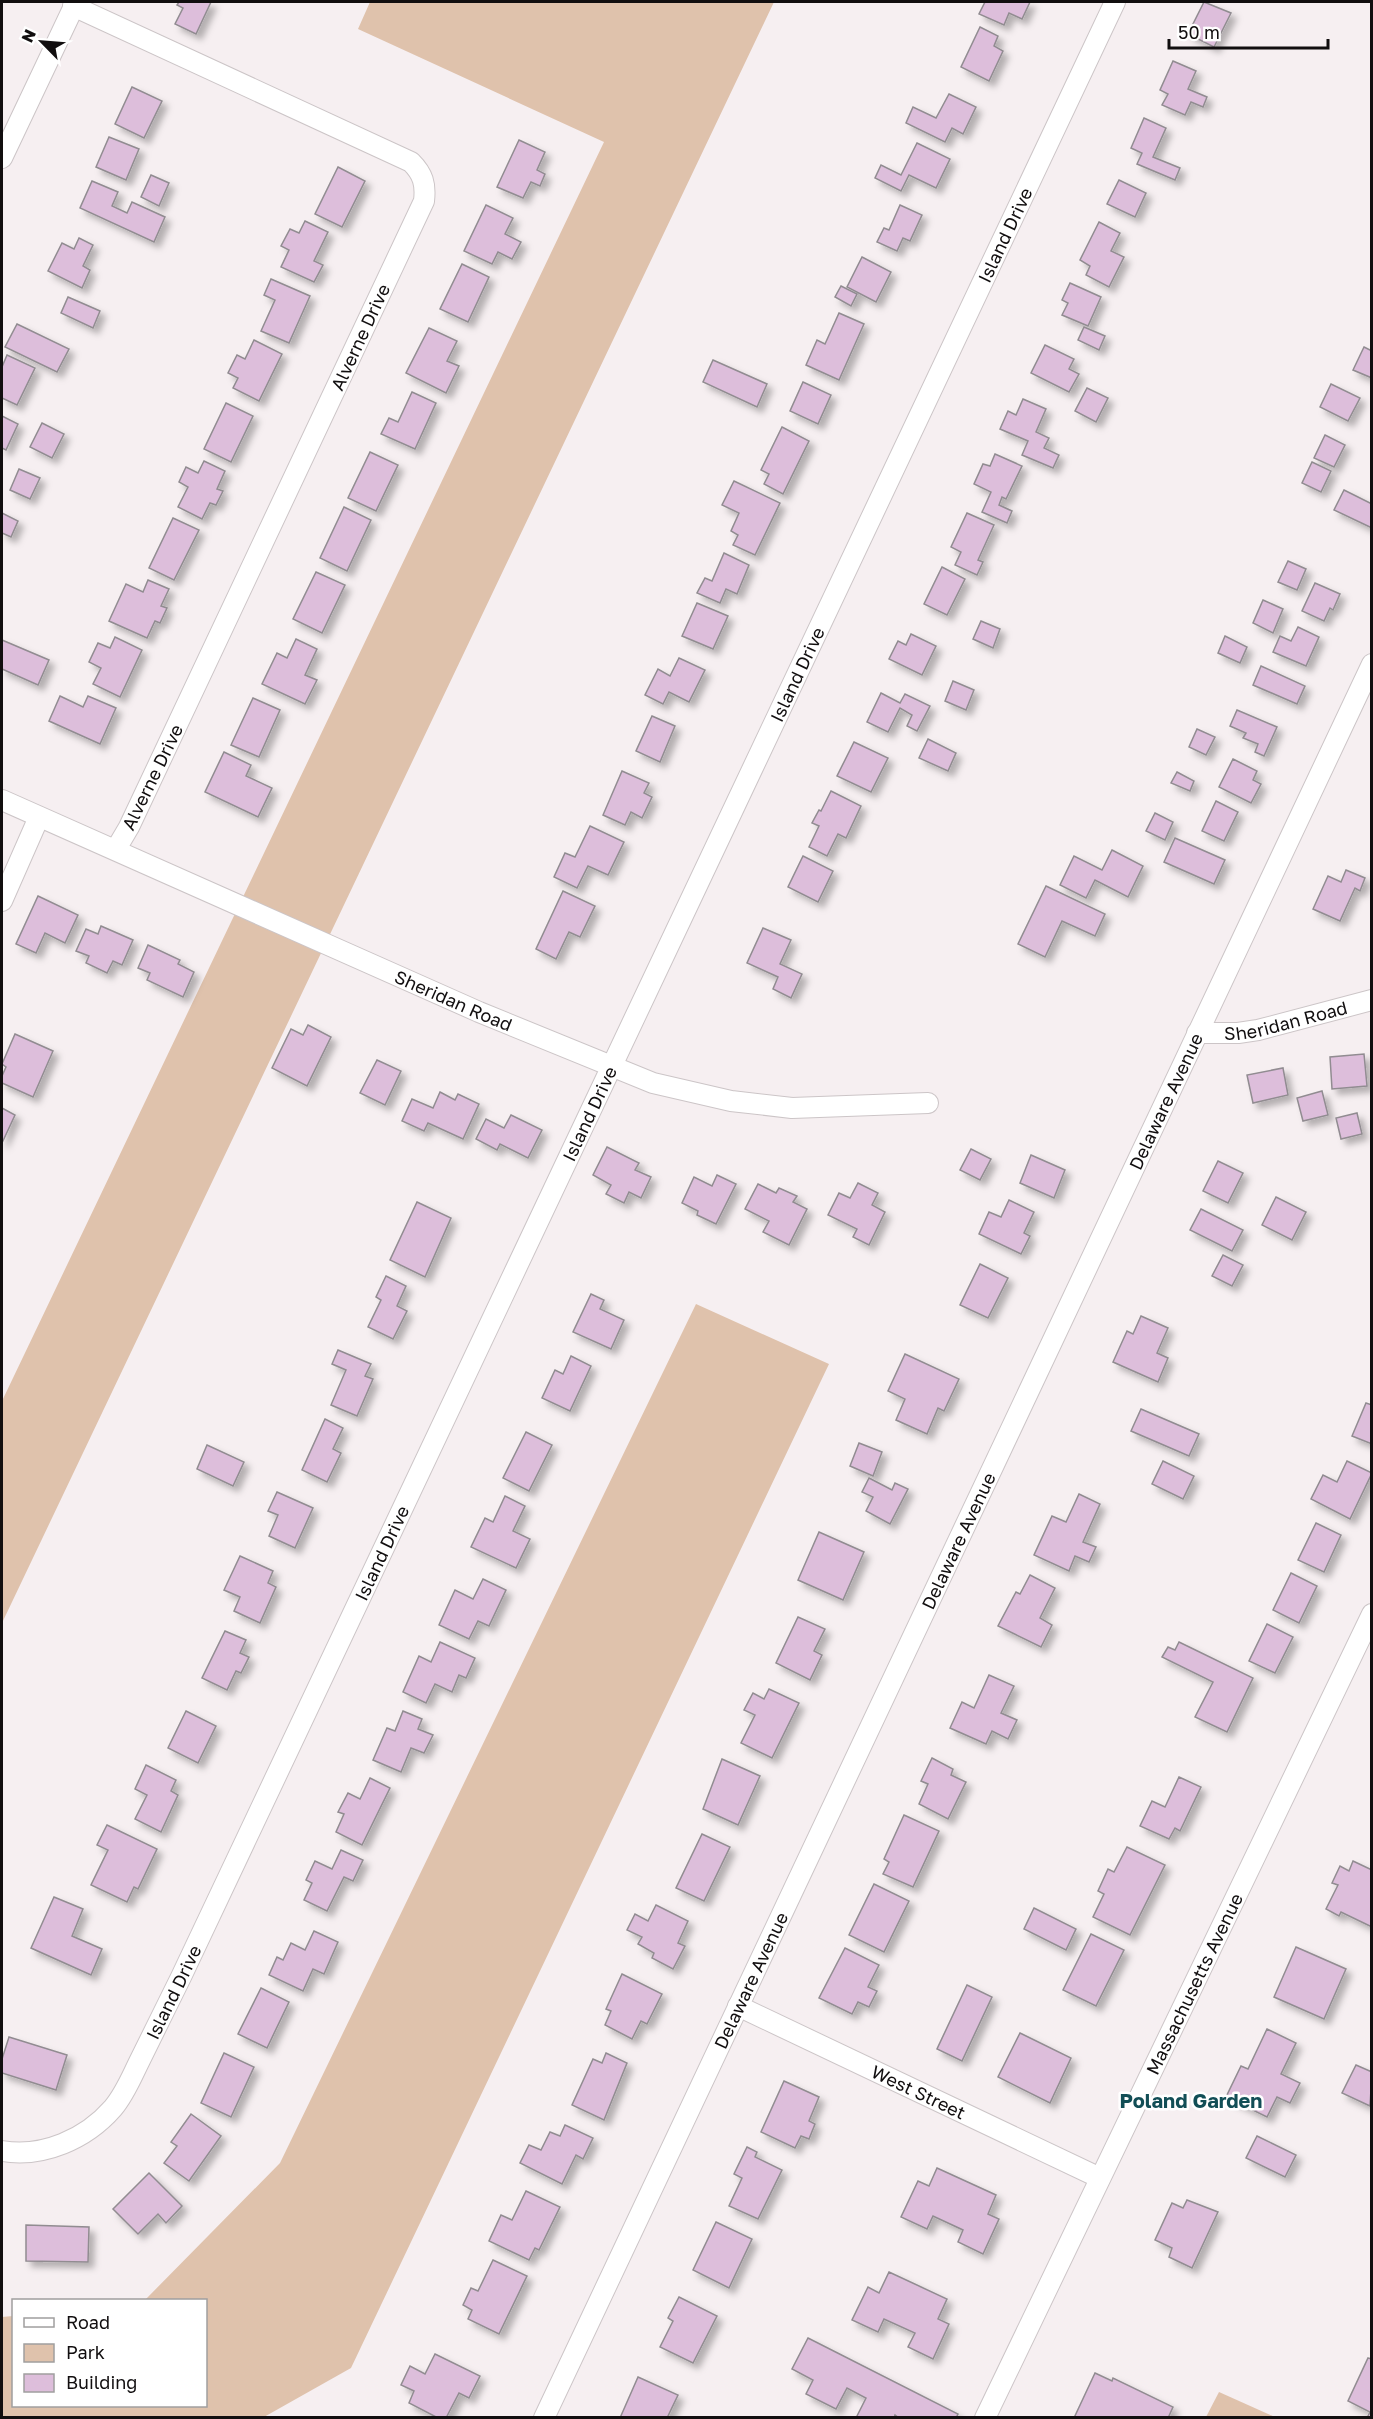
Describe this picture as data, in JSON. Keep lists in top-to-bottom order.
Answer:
{
  "streets": {
    "street": [
      "Island Drive",
      "Alverne Drive",
      "Sheridan Road",
      "Delaware Avenue",
      "Massachusetts Avenue",
      "West Street"
    ]
  },
  "crossings": [
    ["Island Drive", "Sheridan Road"],
    ["Alverne Drive", "Sheridan Road"],
    ["Sheridan Road", "Delaware Avenue"],
    ["Delaware Avenue", "West Street"],
    ["Massachusetts Avenue", "West Street"]
  ],
  "districts": ["Poland Garden"],
  "legend": ["Road", "Park", "Building"],
  "scale_bar": "50 m",
  "north": "top left"
}
